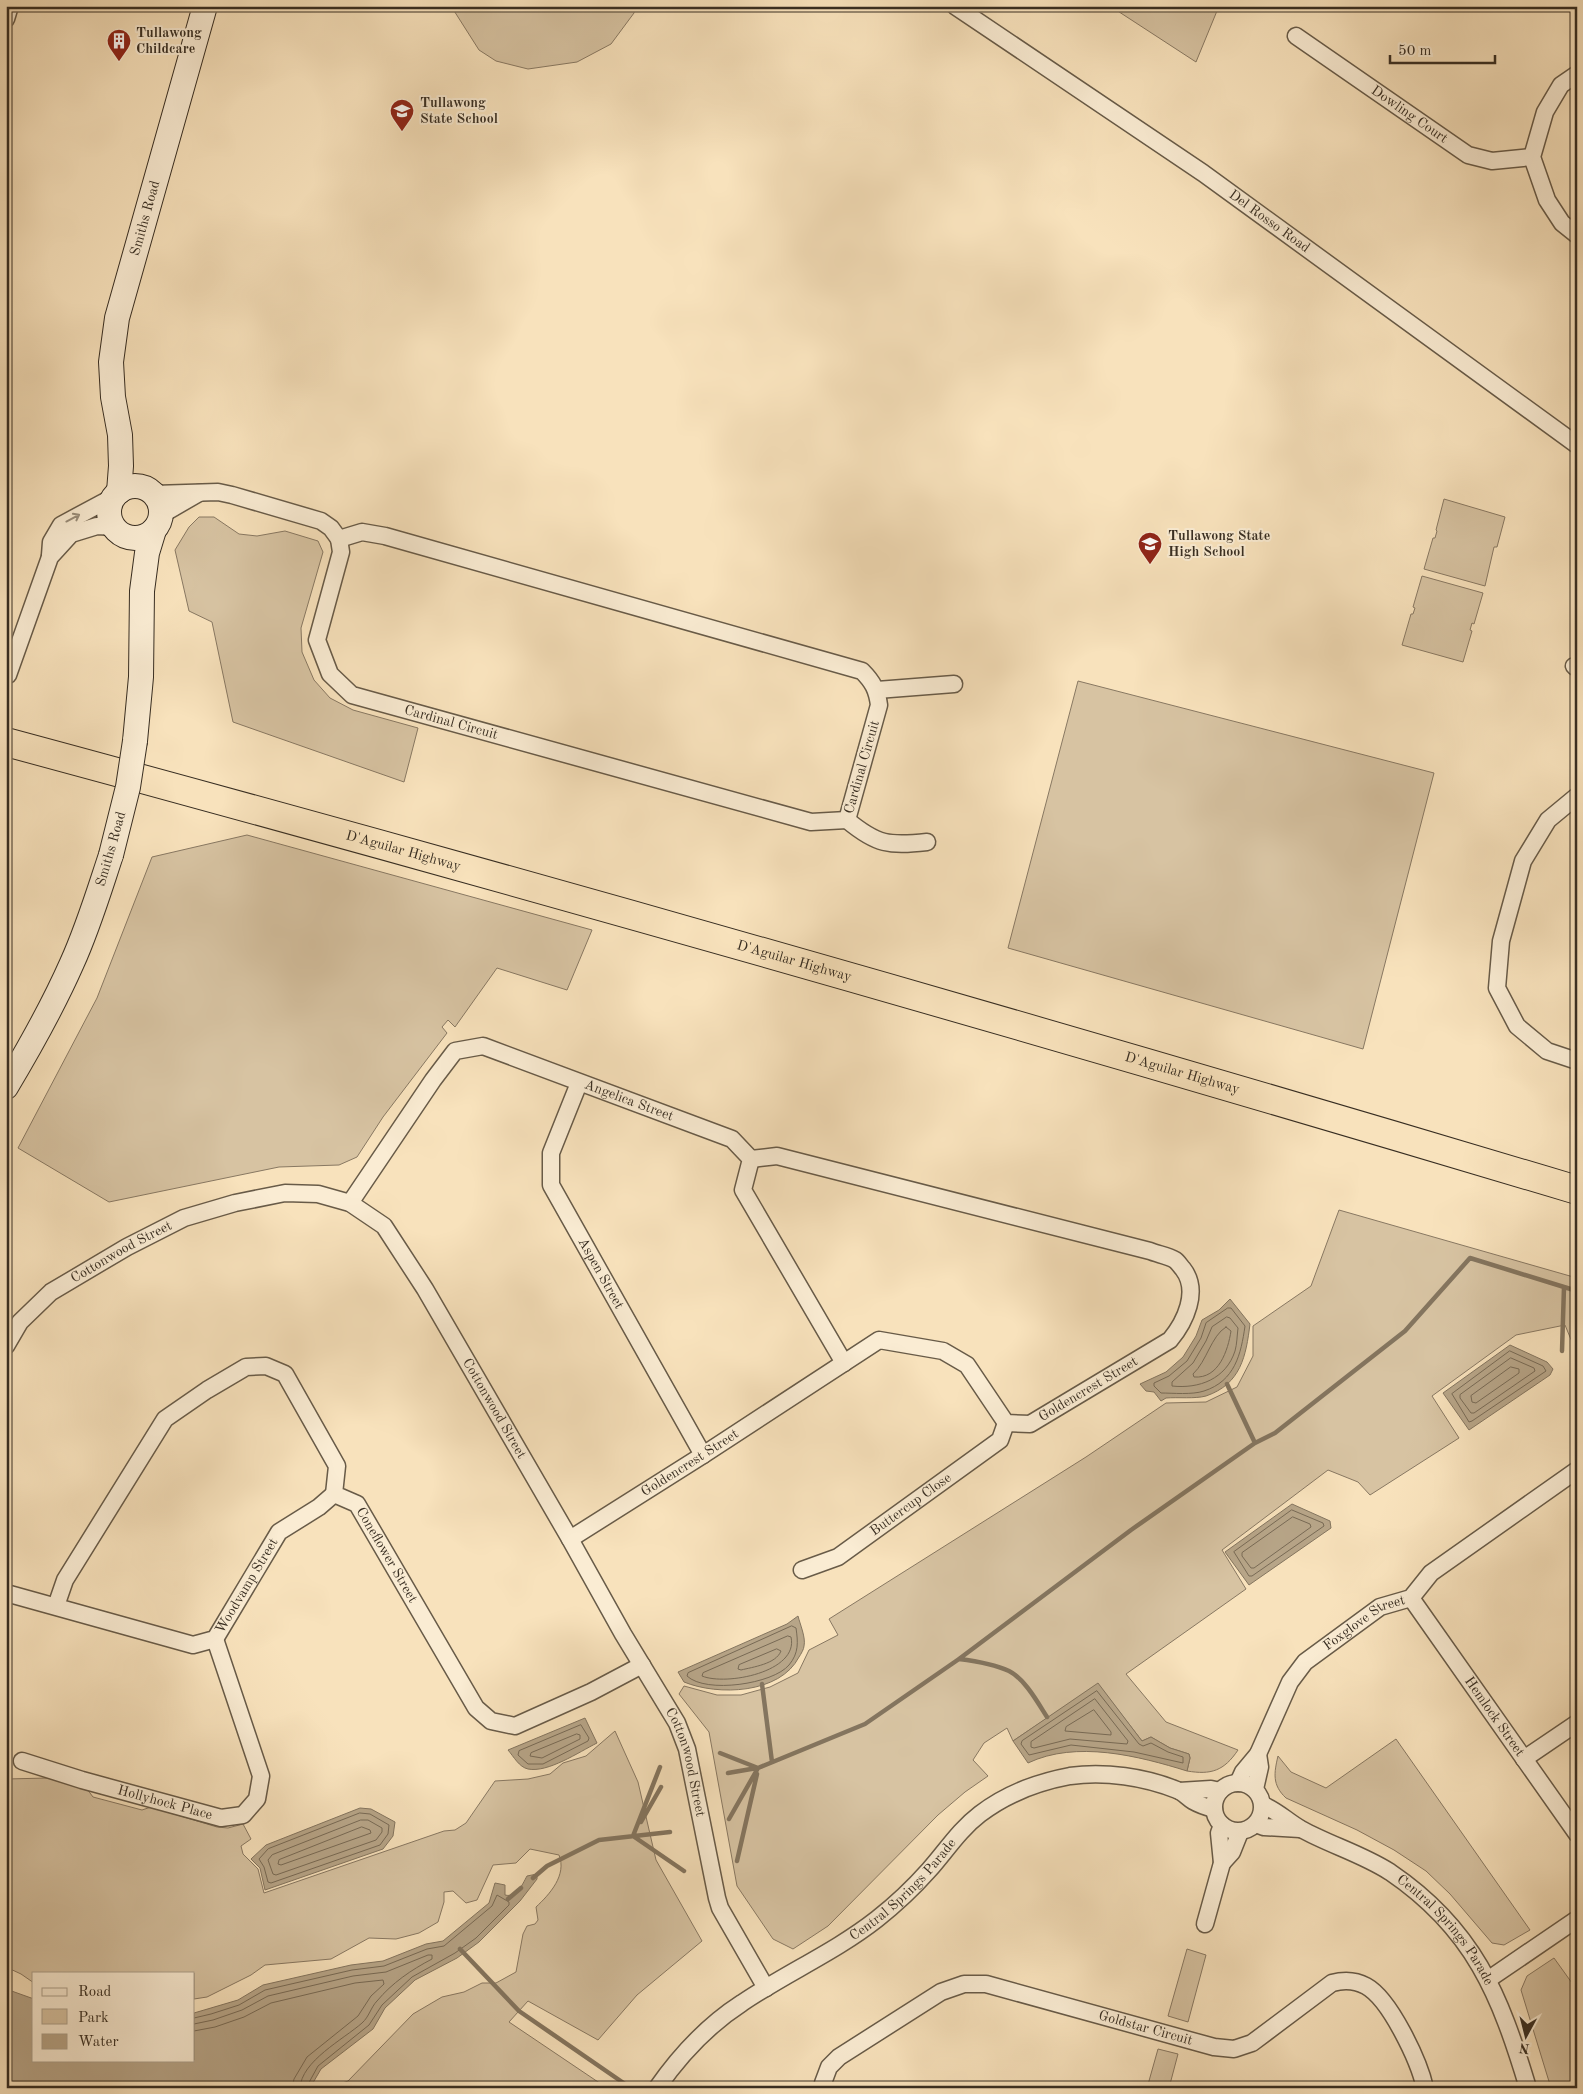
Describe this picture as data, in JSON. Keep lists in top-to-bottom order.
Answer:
{
  "streets": {
    "highway": ["D'Aguilar Highway"],
    "main road": ["Smiths Road"],
    "street": [
      "Dowling Court",
      "Del Rosso Road",
      "Cardinal Circuit",
      "Angelica Street",
      "Cottonwood Street",
      "Aspen Street",
      "Goldencrest Street",
      "Buttercup Close",
      "Coneflower Street",
      "Woodvamp Street",
      "Foxglove Street",
      "Hemlock Street",
      "Hollyhock Place",
      "Central Springs Parade",
      "Goldstar Circuit"
    ]
  },
  "crossings": [
    ["Angelica Street", "Cottonwood Street"],
    ["Angelica Street", "Aspen Street"],
    ["Angelica Street", "Goldencrest Street"],
    ["Cottonwood Street", "Goldencrest Street"],
    ["Cottonwood Street", "Coneflower Street"],
    ["Cottonwood Street", "Central Springs Parade"],
    ["Aspen Street", "Goldencrest Street"],
    ["Goldencrest Street", "Buttercup Close"],
    ["Coneflower Street", "Woodvamp Street"],
    ["Woodvamp Street", "Hollyhock Place"],
    ["Foxglove Street", "Hemlock Street"],
    ["Foxglove Street", "Central Springs Parade"]
  ],
  "places": {
    "building": ["Tullawong Childcare"],
    "school or university": ["Tullawong State School", "Tullawong State High School"]
  },
  "legend": ["Road", "Park", "Water"],
  "scale_bar": "50 m",
  "north": "bottom"
}
